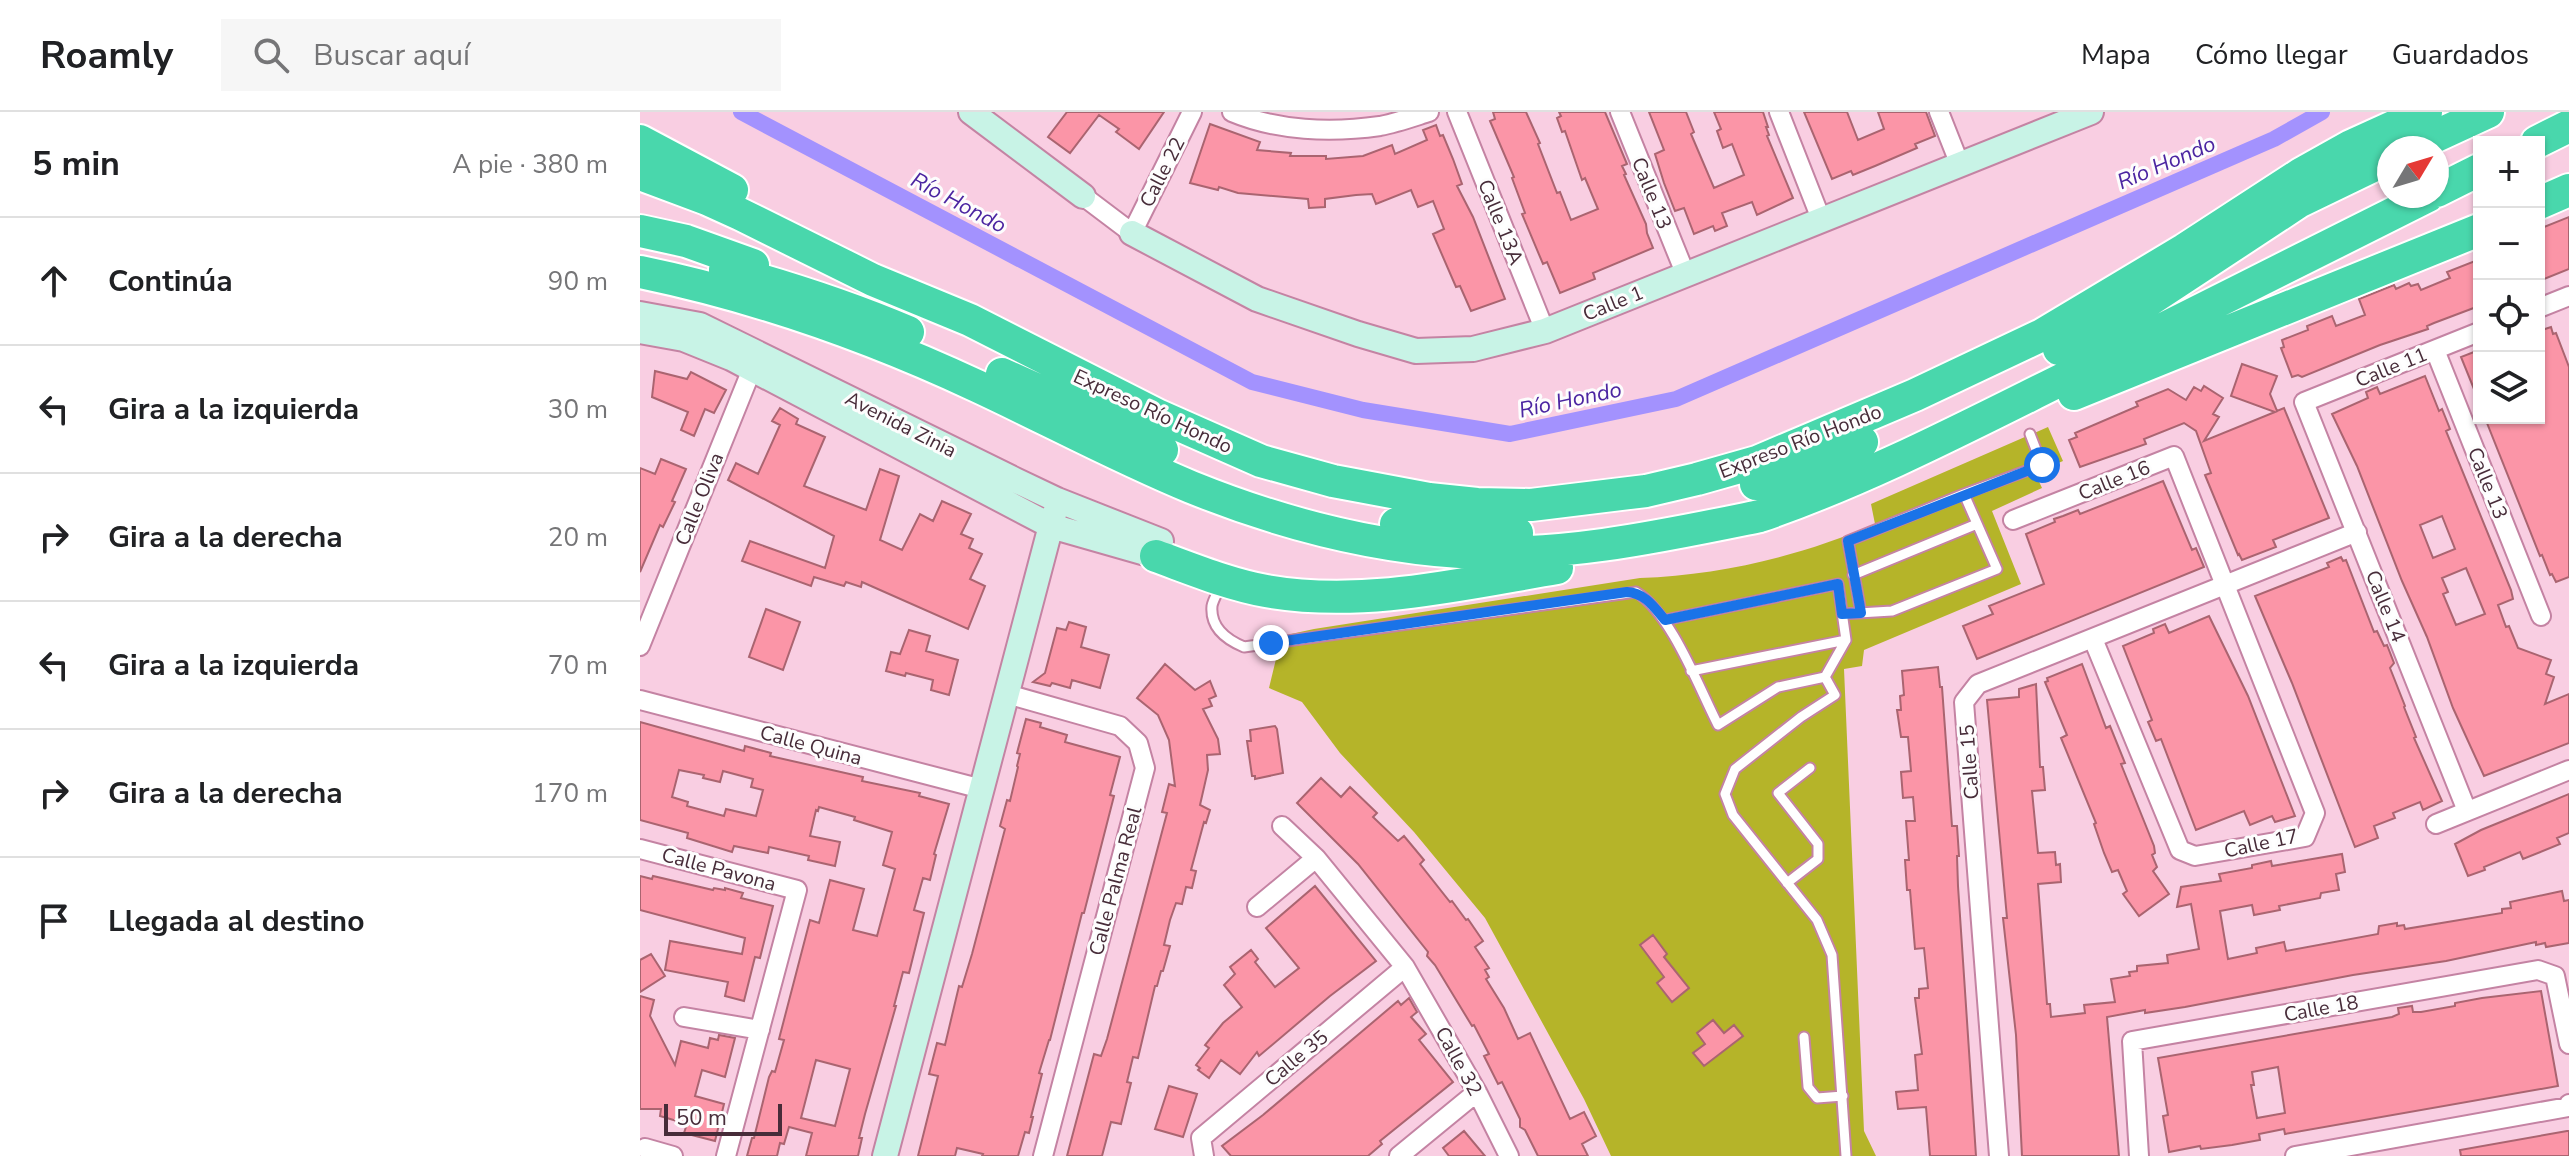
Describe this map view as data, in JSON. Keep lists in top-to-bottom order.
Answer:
{
  "streets": {
    "highway": ["Expreso Río Hondo"],
    "street": [
      "Calle 22",
      "Calle 13",
      "Calle 13A",
      "Calle 1",
      "Calle 11",
      "Avenida Zinia",
      "Calle 16",
      "Calle Oliva",
      "Calle 14",
      "Calle Quina",
      "Calle 15",
      "Calle 17",
      "Calle Pavona",
      "Calle Palma Real",
      "Calle 18",
      "Calle 35",
      "Calle 32"
    ]
  },
  "crossings": [
    ["Calle 22", "Calle 1"],
    ["Calle 13", "Calle 1"],
    ["Calle 13", "Calle 11"],
    ["Calle 13A", "Calle 1"],
    ["Calle 11", "Calle 14"],
    ["Avenida Zinia", "Calle Oliva"],
    ["Calle 16", "Calle 15"],
    ["Calle 16", "Calle 17"],
    ["Calle 14", "Calle 15"],
    ["Calle 15", "Calle 17"],
    ["Calle 35", "Calle 32"]
  ],
  "water": ["Río Hondo"],
  "scale_bar": "50 m",
  "north": "top right",
  "page": {
    "header": "Roamly",
    "search": "Buscar aquí",
    "nav": ["Mapa", "Cómo llegar", "Guardados"],
    "heading": ["5 min", "A pie · 380 m"],
    "map_buttons": ["+", "−"],
    "list": [
      ["Continúa", "90 m"],
      ["Gira a la izquierda", "30 m"],
      ["Gira a la derecha", "20 m"],
      ["Gira a la izquierda", "70 m"],
      ["Gira a la derecha", "170 m"],
      "Llegada al destino"
    ],
    "scale": "50 m"
  }
}
